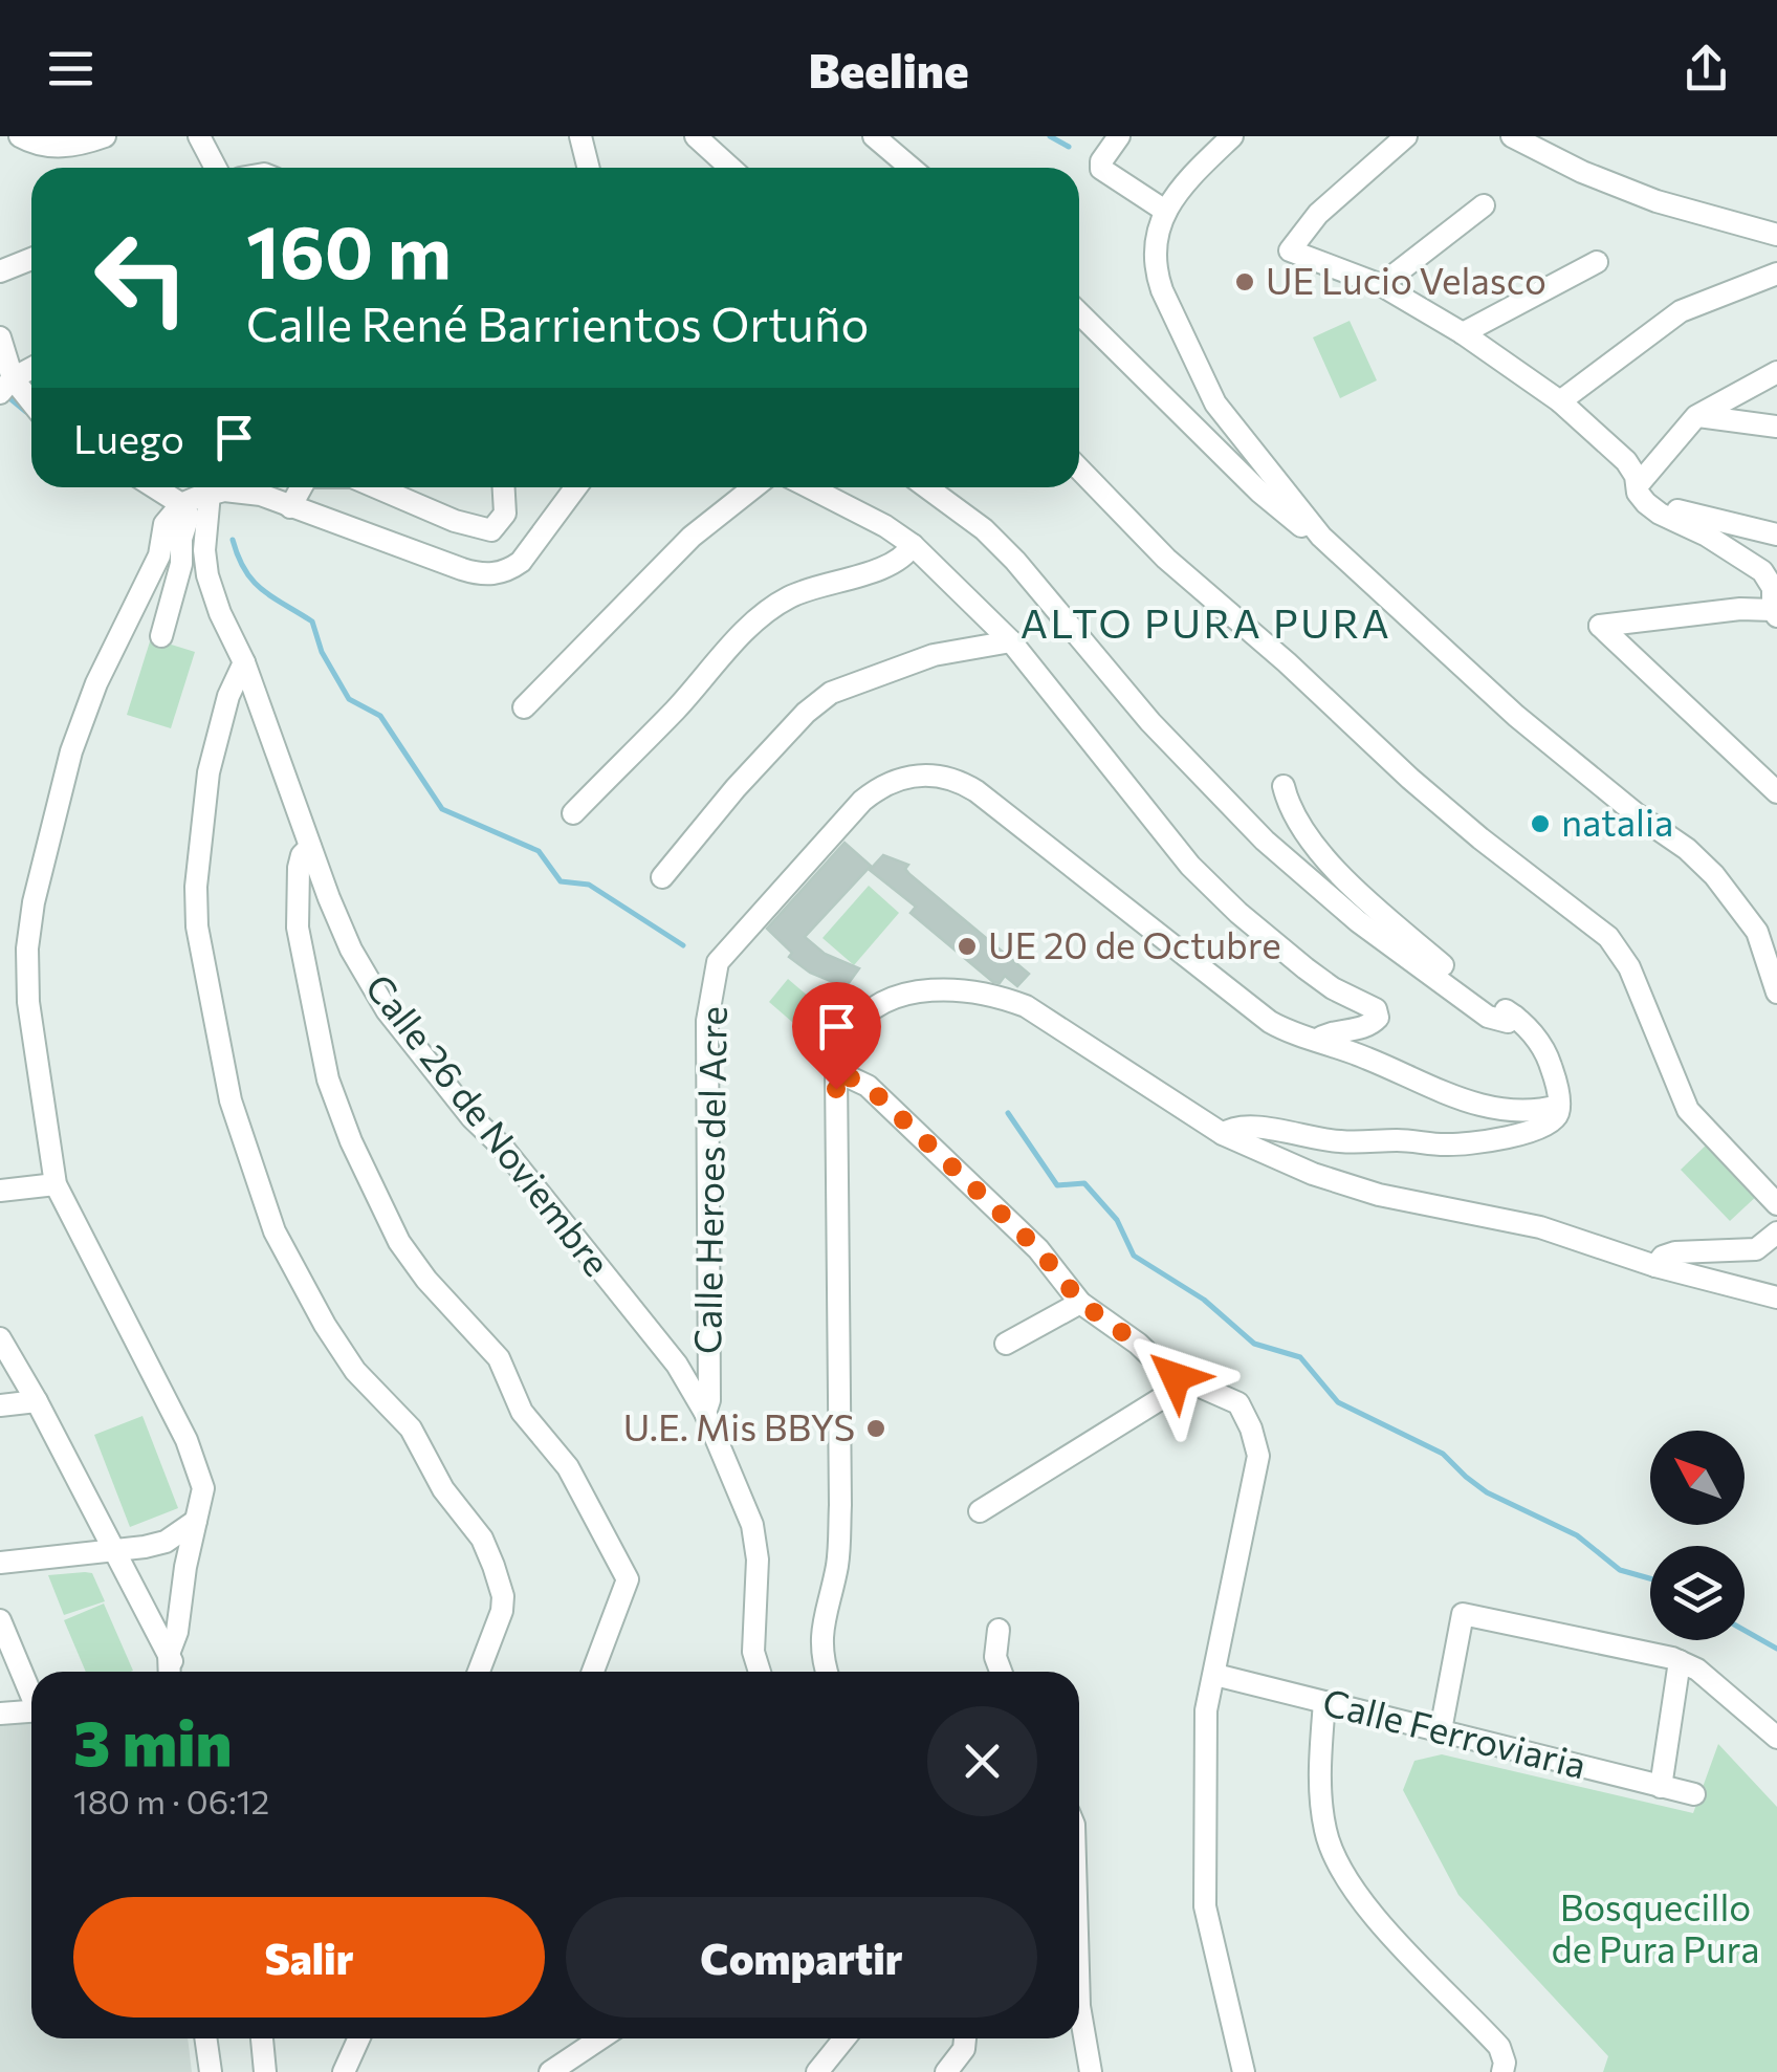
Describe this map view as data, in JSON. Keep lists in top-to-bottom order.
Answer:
{
  "streets": {
    "street": ["Calle 26 de Noviembre", "Calle Heroes del Acre", "Calle Ferroviaria"]
  },
  "crossings": [
    ["Calle 26 de Noviembre", "Calle Heroes del Acre"]
  ],
  "districts": ["ALTO PURA PURA"],
  "parks": ["Bosquecillo de Pura Pura"],
  "places": [
    "UE Lucio Velasco",
    "natalia",
    "UE 20 de Octubre",
    "U.E. Mis BBYS"
  ],
  "north": "top left",
  "page": {
    "header": "Beeline",
    "turn": ["160 m", "Calle René Barrientos Ortuño"],
    "then": "Luego",
    "heading": ["3 min", "180 m · 06:12"],
    "buttons": ["Salir", "Compartir"]
  }
}
